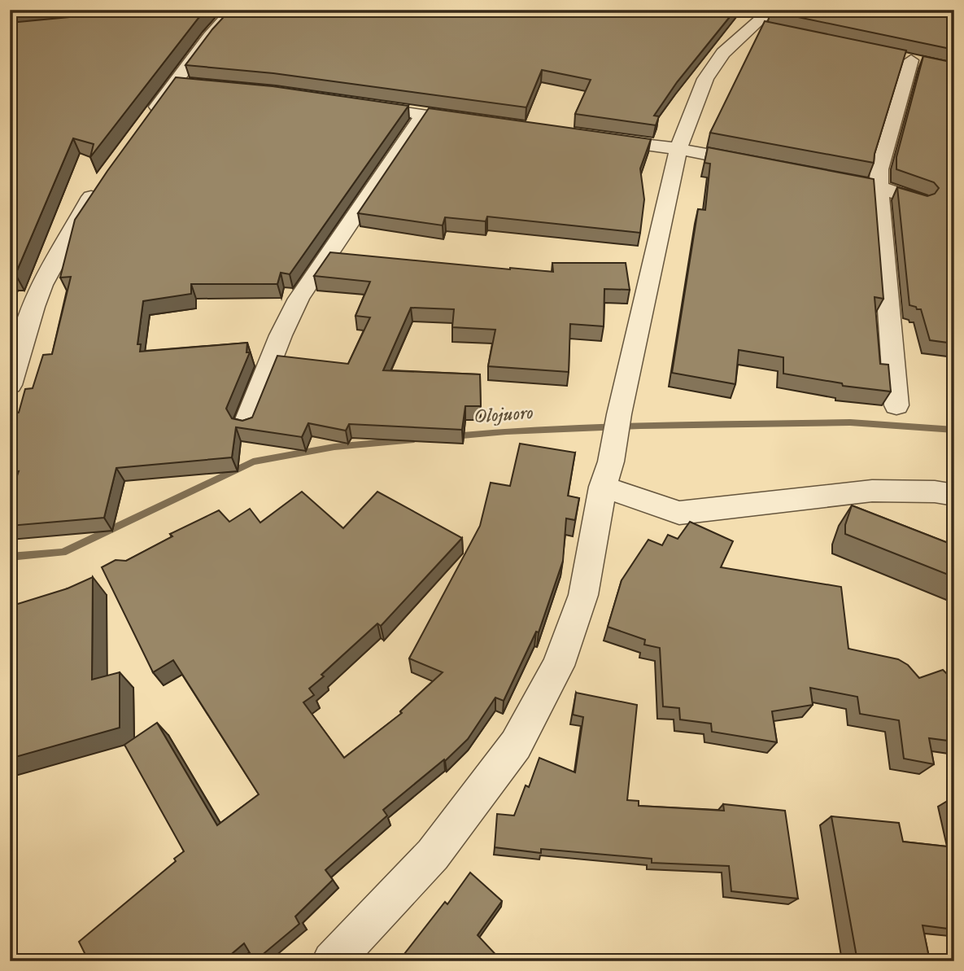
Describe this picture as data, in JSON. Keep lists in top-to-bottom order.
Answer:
{
  "water": ["Olojuoro"]
}
